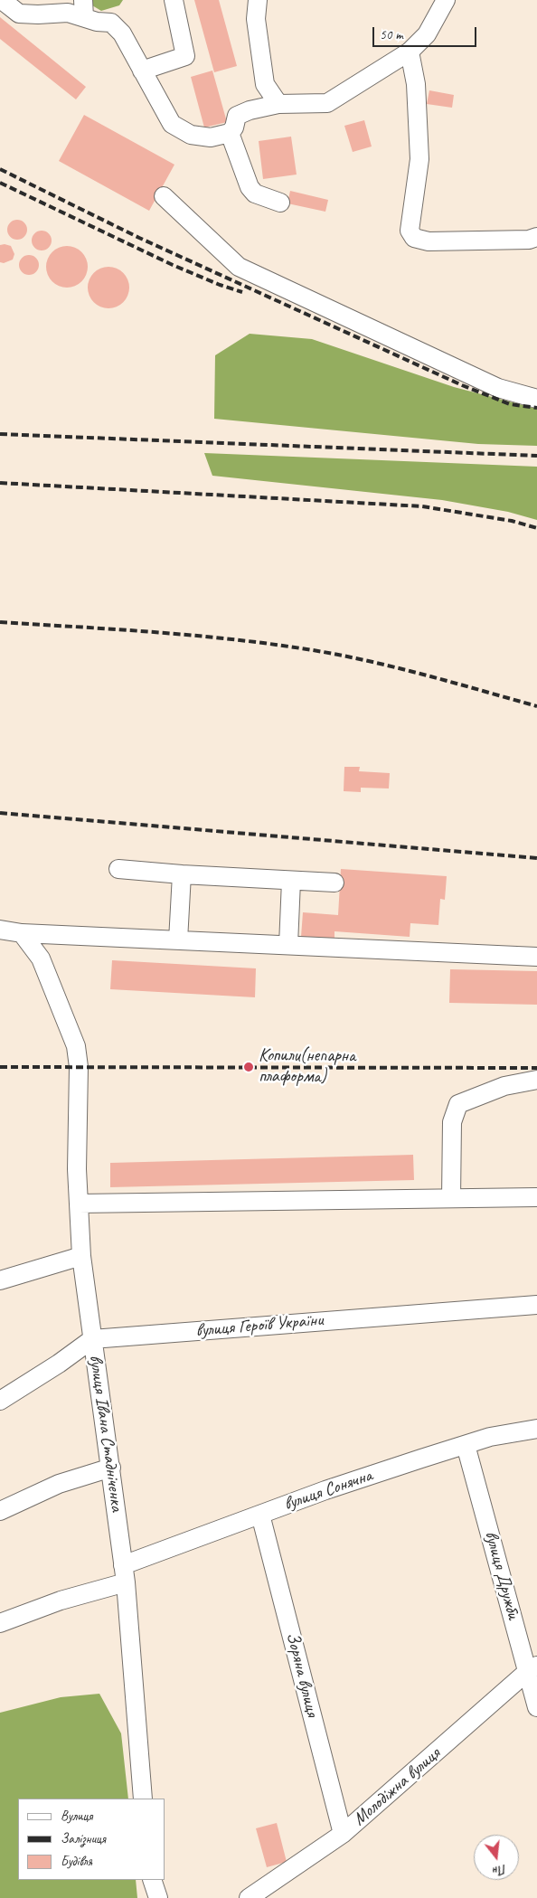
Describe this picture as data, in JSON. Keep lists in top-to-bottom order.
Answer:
{
  "streets": {
    "street": [
      "вулиця Героїв України",
      "вулиця Івана Стадніченка",
      "вулиця Сонячна",
      "вулиця Дружби",
      "Зоряна вулиця",
      "Молодіжна вулиця"
    ]
  },
  "crossings": [
    ["вулиця Героїв України", "вулиця Івана Стадніченка"],
    ["вулиця Івана Стадніченка", "вулиця Сонячна"],
    ["вулиця Сонячна", "вулиця Дружби"],
    ["вулиця Сонячна", "Зоряна вулиця"],
    ["вулиця Дружби", "Молодіжна вулиця"],
    ["Зоряна вулиця", "Молодіжна вулиця"]
  ],
  "places": ["Копили(непарна плаформа)"],
  "legend": ["Вулиця", "Залізниця", "Будівля"],
  "scale_bar": "50 m",
  "north": "bottom"
}
